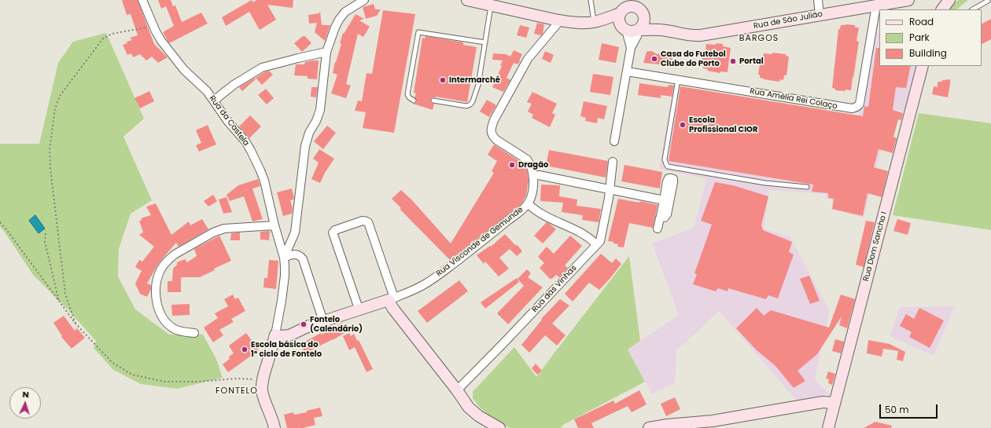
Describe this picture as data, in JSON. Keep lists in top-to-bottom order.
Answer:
{
  "streets": {
    "street": [
      "Rua de São Julião",
      "Rua Amélia Rei Colaço",
      "Rua da Castela",
      "Rua Visconde de Gemunde",
      "Rua Dom Sancho I",
      "Rua das Vinhas"
    ]
  },
  "crossings": [
    ["Rua de São Julião", "Rua Amélia Rei Colaço"]
  ],
  "districts": ["BARGOS", "FONTELO"],
  "places": [
    "Casa do Futebol Clube do Porto",
    "Portal",
    "Intermarché",
    "Escola Profissional CIOR",
    "Dragão",
    "Fontelo (Calendário)",
    "Escola básica do 1º ciclo de Fontelo"
  ],
  "legend": ["Road", "Park", "Building"],
  "scale_bar": "50 m",
  "north": "top"
}
